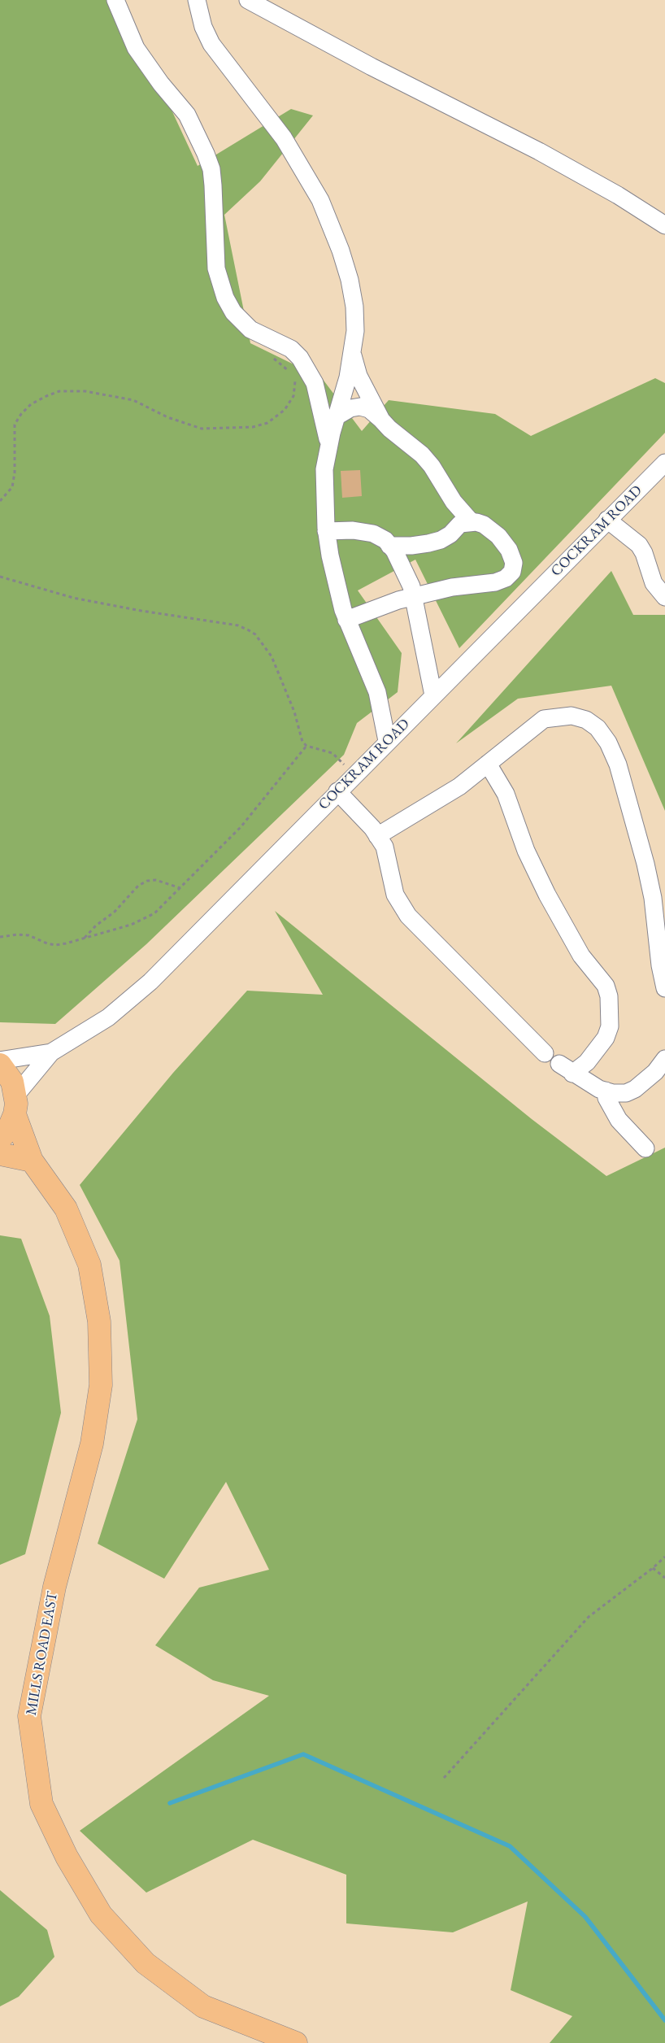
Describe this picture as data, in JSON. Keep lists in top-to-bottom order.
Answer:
{
  "streets": {
    "main road": ["MILLS ROAD EAST"],
    "street": ["COCKRAM ROAD"]
  },
  "crossings": [
    ["COCKRAM ROAD", "MILLS ROAD EAST"]
  ]
}
